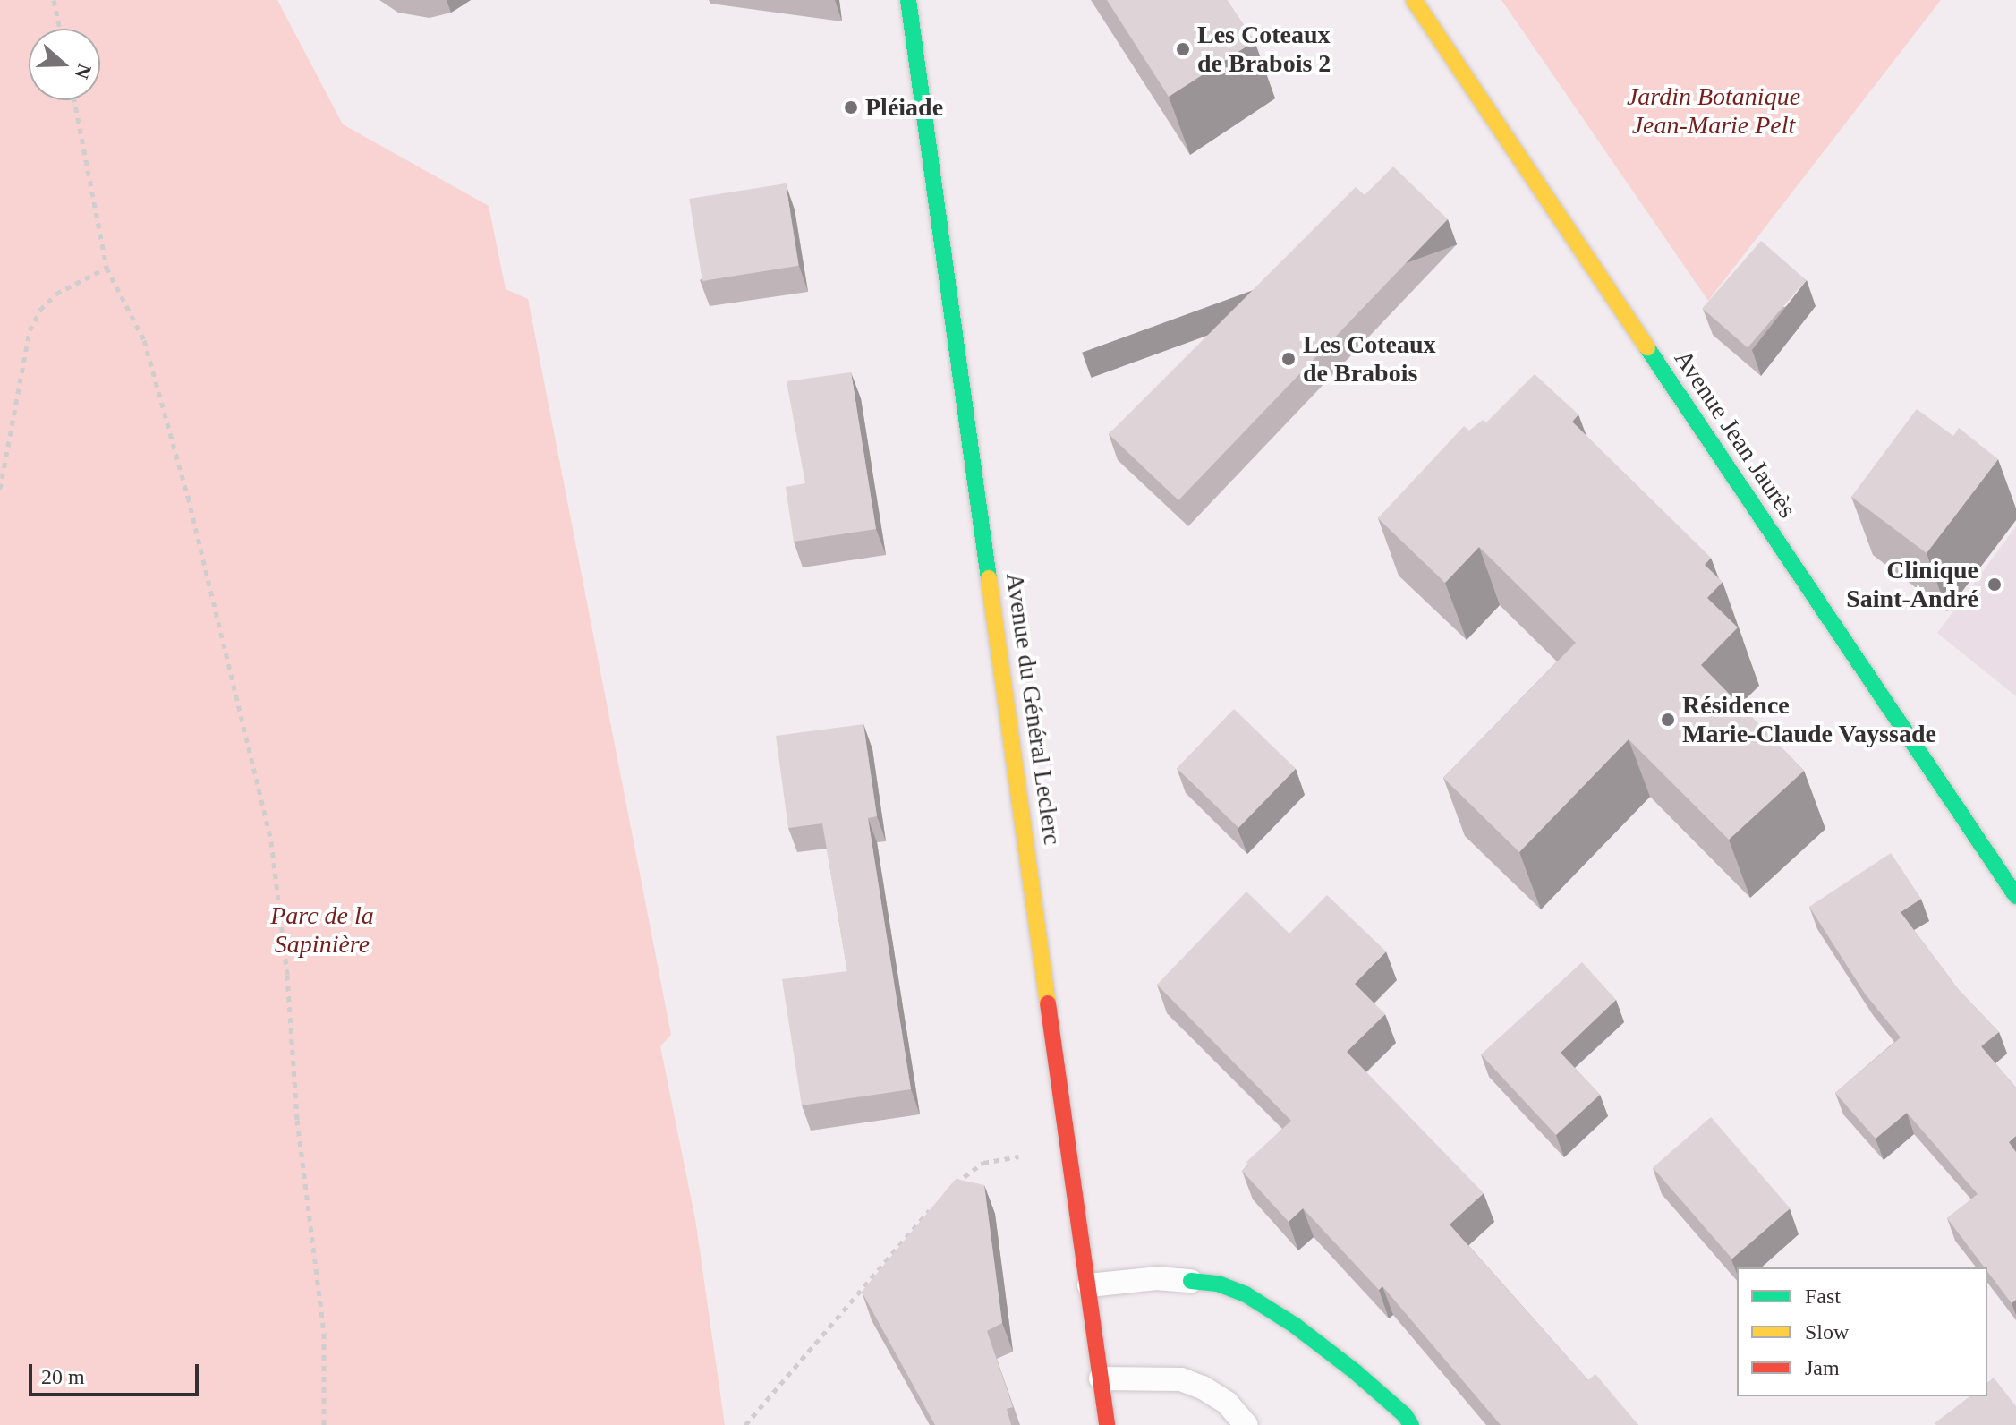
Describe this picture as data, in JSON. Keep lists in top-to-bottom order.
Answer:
{
  "streets": {
    "main road": ["Avenue Jean Jaurès", "Avenue du Général Leclerc"]
  },
  "parks": ["Jardin Botanique Jean-Marie Pelt", "Parc de la Sapinière"],
  "places": [
    "Les Coteaux de Brabois 2",
    "Pléiade",
    "Les Coteaux de Brabois",
    "Clinique Saint-André",
    "Résidence Marie-Claude Vayssade"
  ],
  "legend": ["Fast", "Slow", "Jam"],
  "scale_bar": "20 m",
  "north": "right"
}
